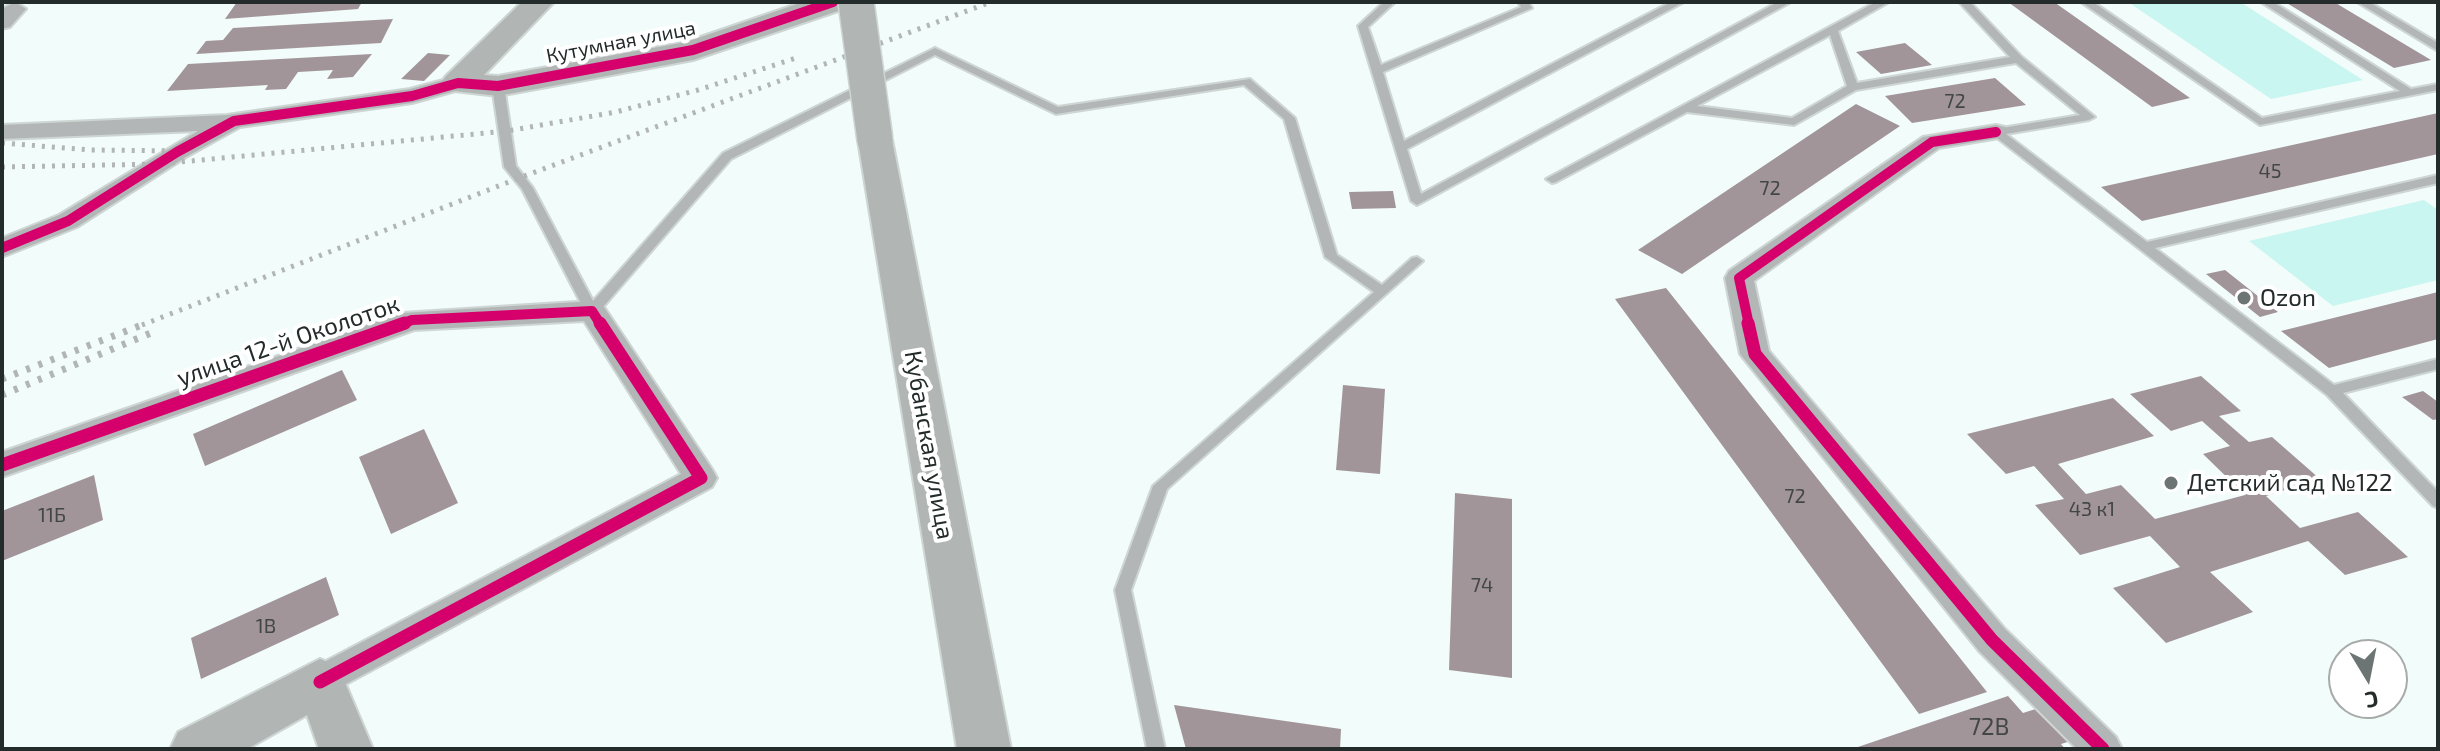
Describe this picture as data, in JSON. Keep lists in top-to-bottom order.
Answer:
{
  "streets": {
    "main road": ["Кутумная улица", "Кубанская улица"],
    "street": ["улица 12-й Околоток"]
  },
  "places": ["Ozon", "Детский сад №122"],
  "house_numbers": [
    "72",
    "45",
    "72",
    "72",
    "43 к1",
    "11Б",
    "74",
    "1В",
    "72В"
  ],
  "north": "bottom"
}
